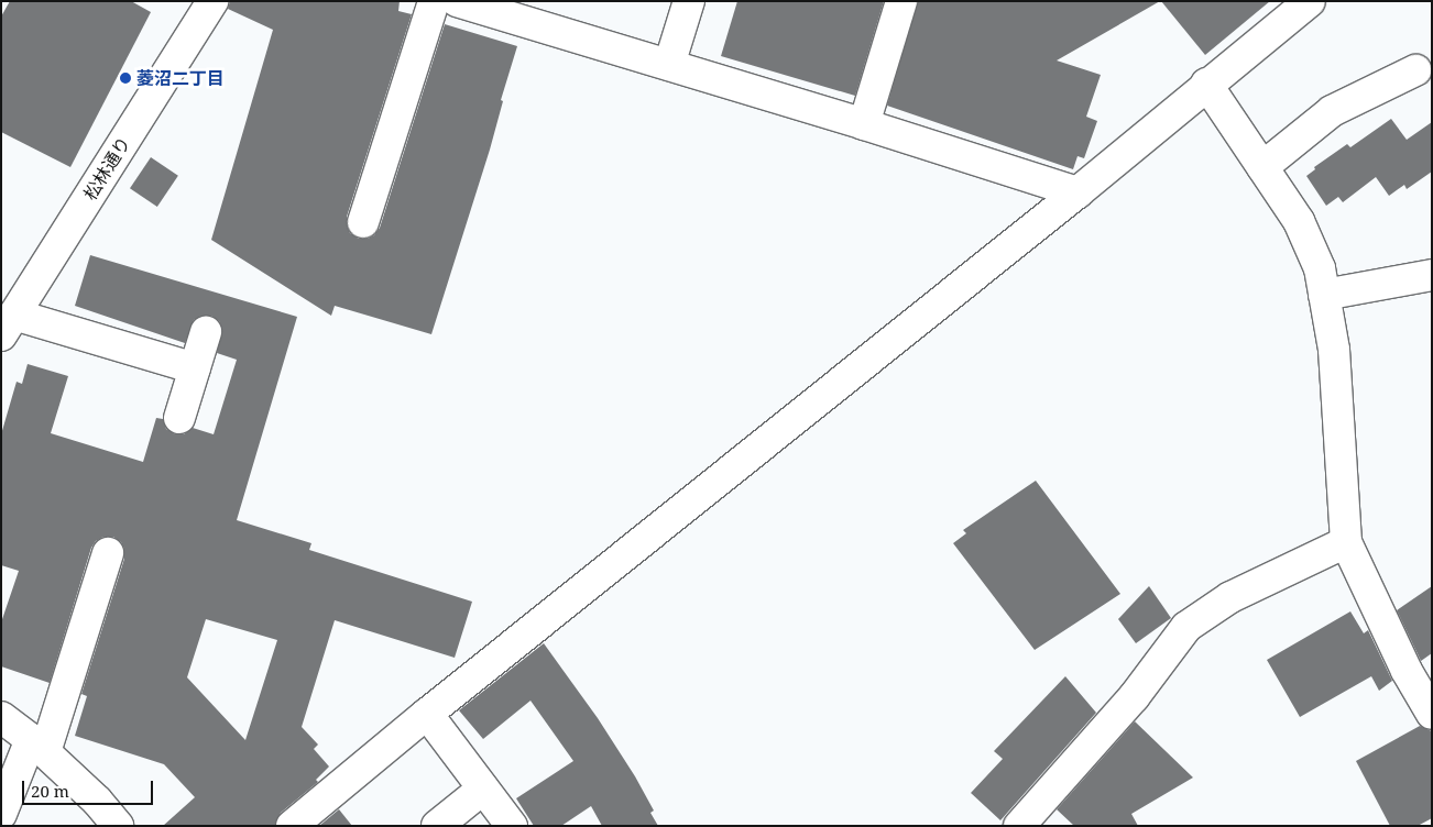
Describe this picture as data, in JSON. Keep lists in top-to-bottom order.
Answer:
{
  "streets": {
    "street": ["松林通り"]
  },
  "places": ["菱沼二丁目"],
  "scale_bar": "20 m"
}
